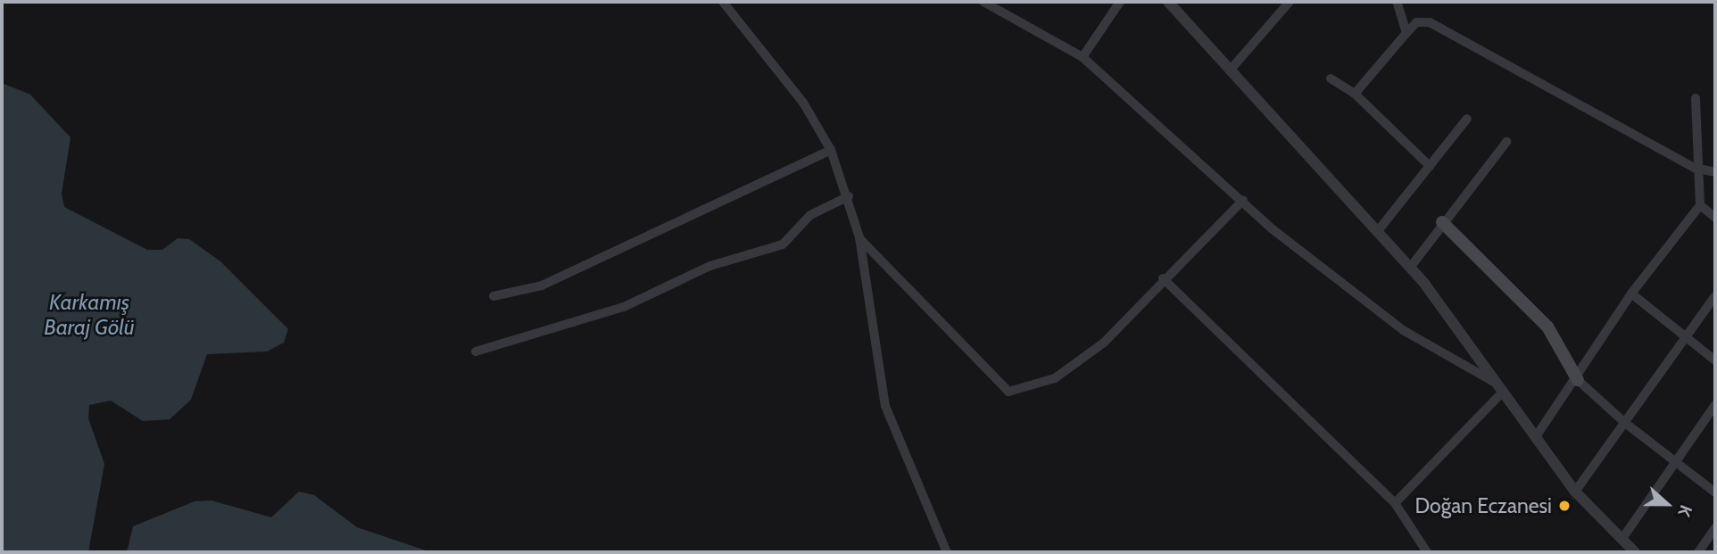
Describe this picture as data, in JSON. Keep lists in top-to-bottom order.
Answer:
{
  "water": ["Karkamış Baraj Gölü"],
  "places": ["Doğan Eczanesi"],
  "north": "right"
}
